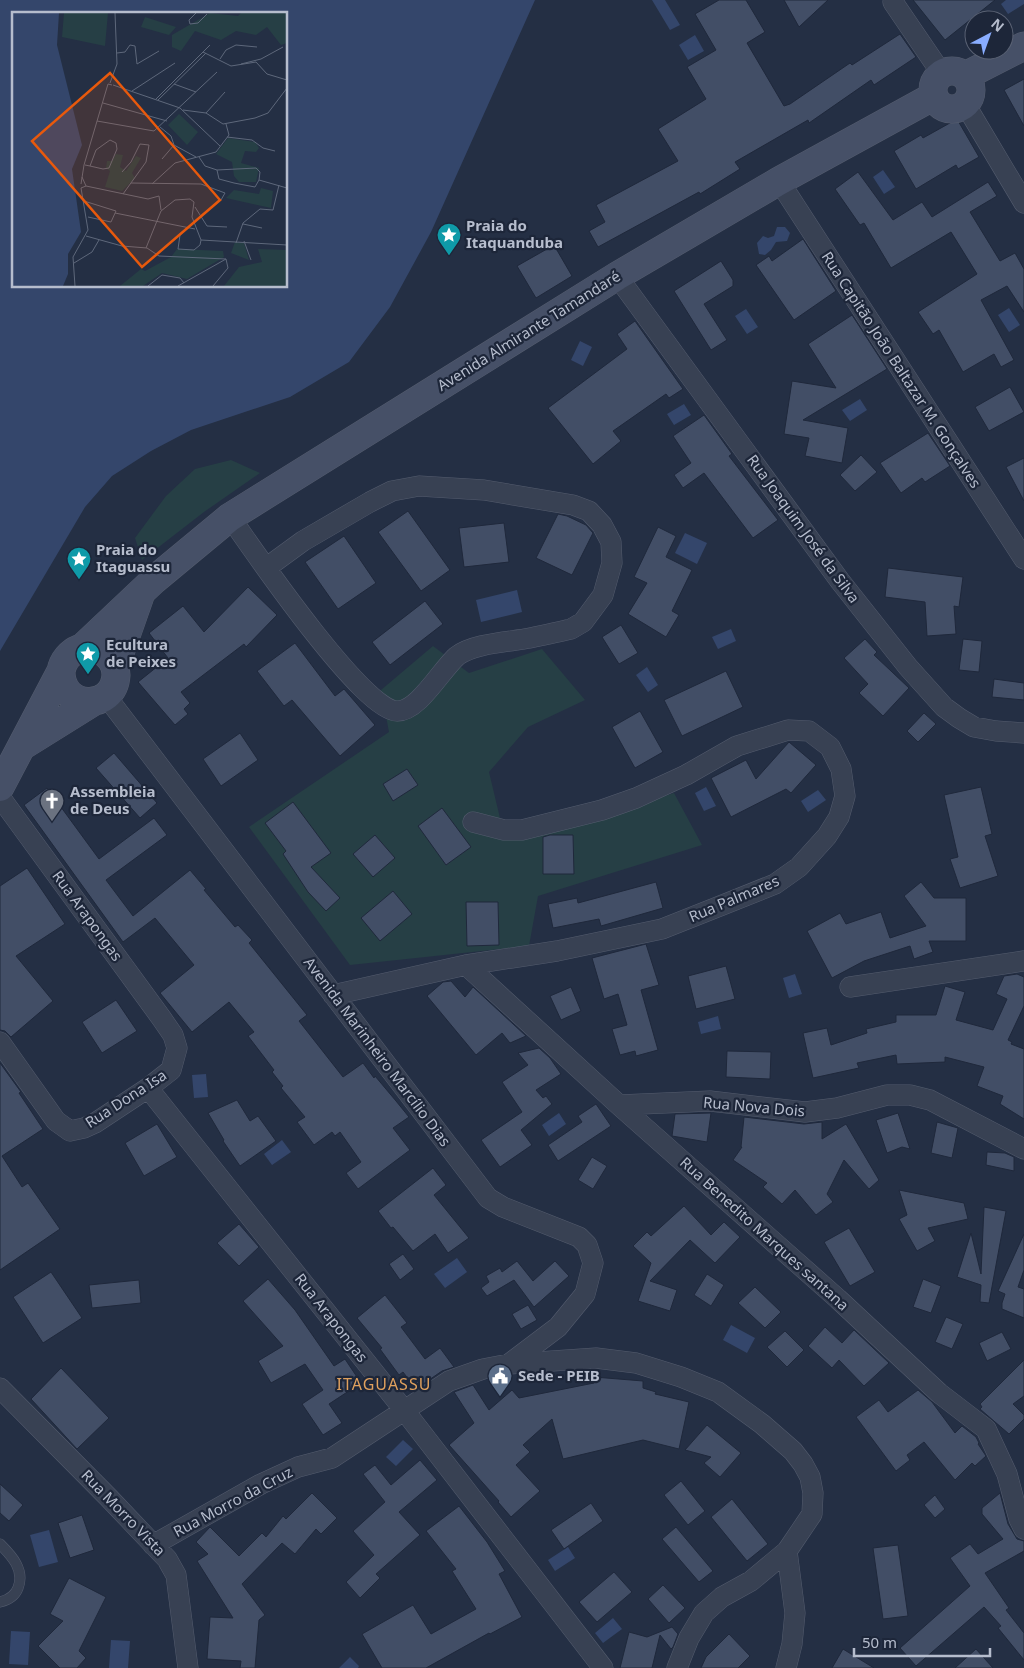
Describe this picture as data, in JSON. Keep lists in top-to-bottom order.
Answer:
{
  "streets": {
    "main road": ["Avenida Almirante Tamandaré"],
    "street": [
      "Rua Capitão João Baltazar M. Gonçalves",
      "Rua Joaquim José da Silva",
      "Rua Palmares",
      "Rua Arapongas",
      "Avenida Marinheiro Marcílio Dias",
      "Rua Dona Isa",
      "Rua Nova Dois",
      "Rua Benedito Marques santana",
      "Rua Morro da Cruz",
      "Rua Morro Vista"
    ]
  },
  "crossings": [
    ["Avenida Almirante Tamandaré", "Rua Capitão João Baltazar M. Gonçalves"],
    ["Avenida Almirante Tamandaré", "Rua Joaquim José da Silva"],
    ["Avenida Almirante Tamandaré", "Avenida Marinheiro Marcílio Dias"],
    ["Rua Palmares", "Avenida Marinheiro Marcílio Dias"],
    ["Rua Palmares", "Rua Benedito Marques santana"],
    ["Rua Arapongas", "Rua Dona Isa"],
    ["Rua Arapongas", "Rua Morro da Cruz"],
    ["Avenida Marinheiro Marcílio Dias", "Rua Morro da Cruz"],
    ["Rua Nova Dois", "Rua Benedito Marques santana"],
    ["Rua Morro da Cruz", "Rua Morro Vista"]
  ],
  "districts": ["ITAGUASSU"],
  "places": {
    "place": ["Praia do Itaquanduba", "Praia do Itaguassu", "Ecultura de Peixes"],
    "church": ["Assembleia de Deus"],
    "public building": ["Sede - PEIB"]
  },
  "scale_bar": "50 m",
  "north": "top right"
}
